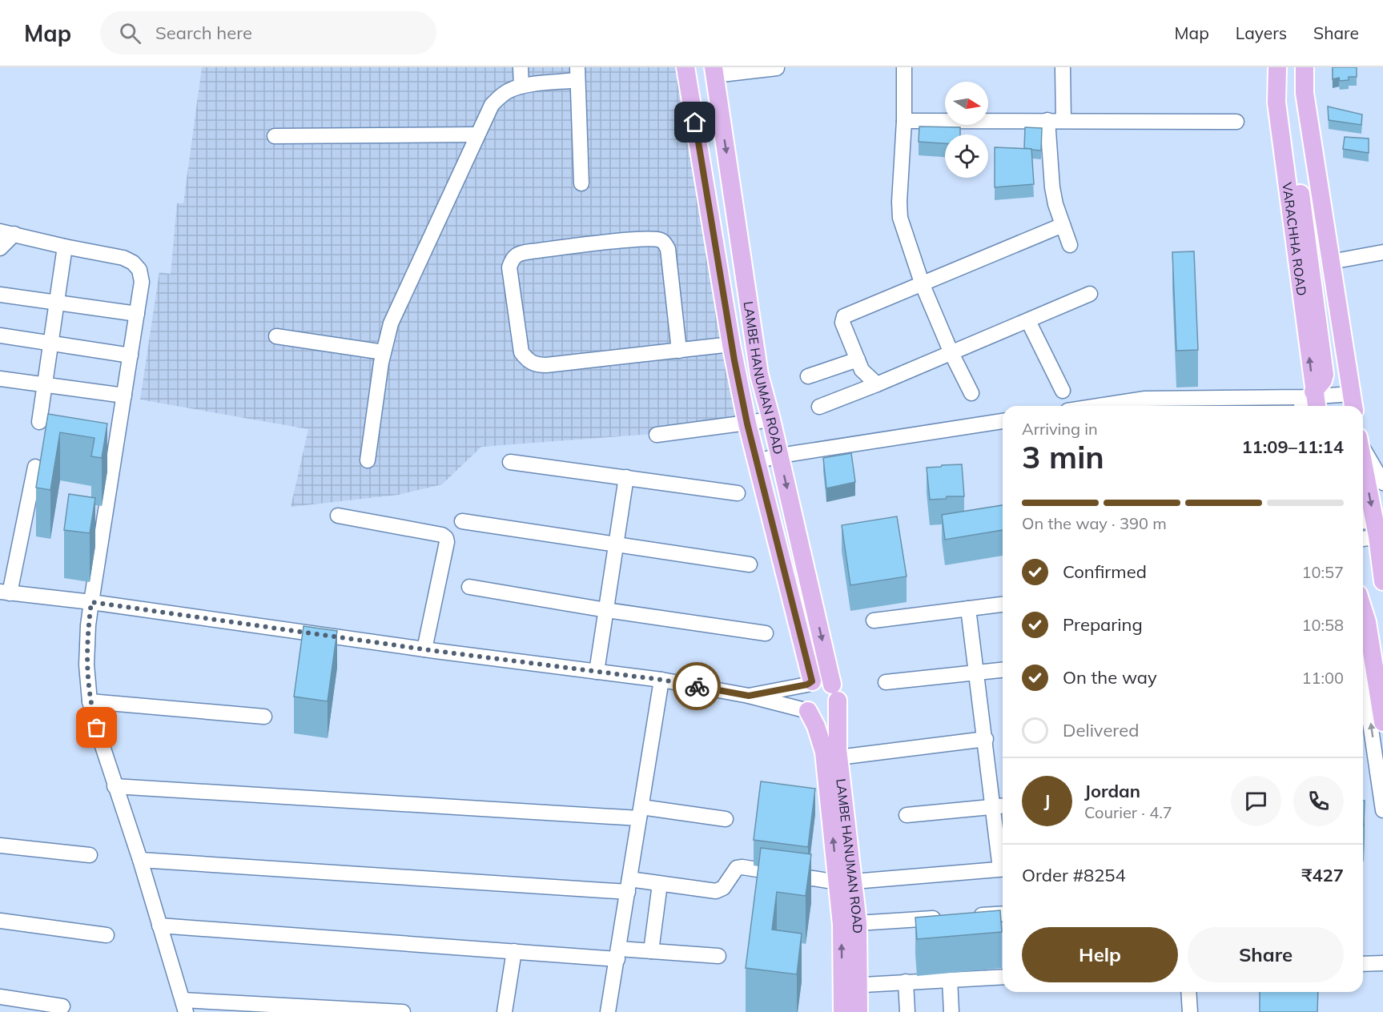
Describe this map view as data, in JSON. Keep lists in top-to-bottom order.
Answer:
{
  "streets": {
    "main road": ["VARACHHA ROAD", "LAMBE HANUMAN ROAD"]
  },
  "north": "right",
  "page": {
    "header": "Map",
    "search": "Search here",
    "nav": ["Map", "Layers", "Share"],
    "heading": ["3 min", "Arriving in", "11:09–11:14"],
    "panel": [
      "Jordan",
      "Courier · 4.7",
      "Order #8254",
      "₹427"
    ],
    "bar": "On the way · 390 m",
    "list": [
      ["Confirmed", "10:57"],
      ["Preparing", "10:58"],
      ["On the way", "11:00"],
      "Delivered"
    ],
    "round": "J",
    "buttons": ["Help", "Share"]
  }
}
